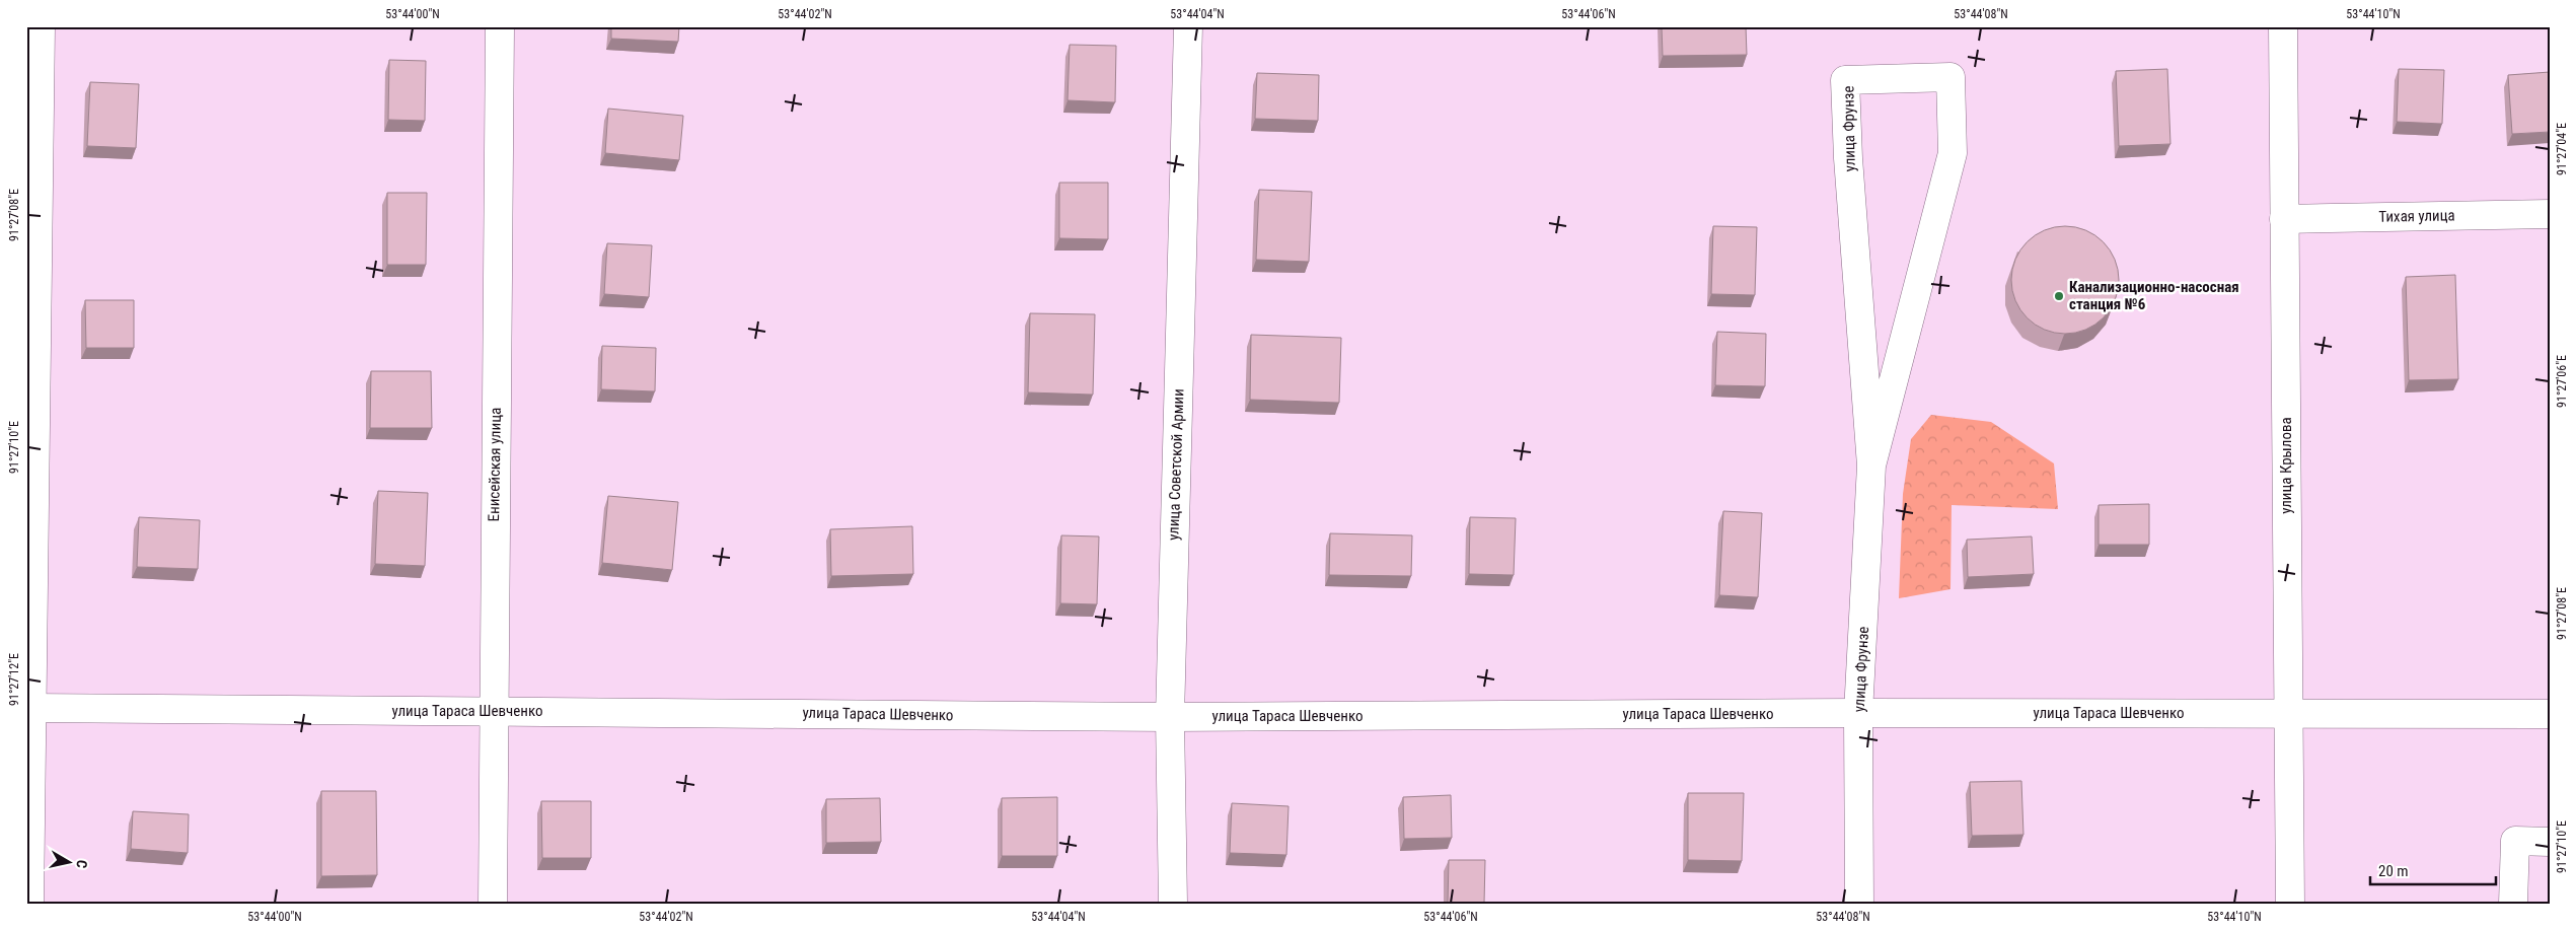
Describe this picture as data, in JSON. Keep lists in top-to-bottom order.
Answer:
{
  "streets": {
    "street": [
      "улица Фрунзе",
      "Тихая улица",
      "Енисейская улица",
      "улица Советской Армии",
      "улица Крылова",
      "улица Тараса Шевченко"
    ]
  },
  "crossings": [
    ["улица Фрунзе", "улица Тараса Шевченко"],
    ["Тихая улица", "улица Крылова"],
    ["Енисейская улица", "улица Тараса Шевченко"],
    ["улица Советской Армии", "улица Тараса Шевченко"],
    ["улица Крылова", "улица Тараса Шевченко"]
  ],
  "places": ["Канализационно-насосная станция №6"],
  "scale_bar": "20 m",
  "north": "right",
  "coordinates": [
    "53°44'00\"N",
    "53°44'02\"N",
    "53°44'04\"N",
    "53°44'06\"N",
    "53°44'08\"N",
    "53°44'10\"N",
    "91°27'04\"E",
    "91°27'08\"E",
    "91°27'06\"E",
    "91°27'10\"E",
    "91°27'12\"E"
  ]
}
